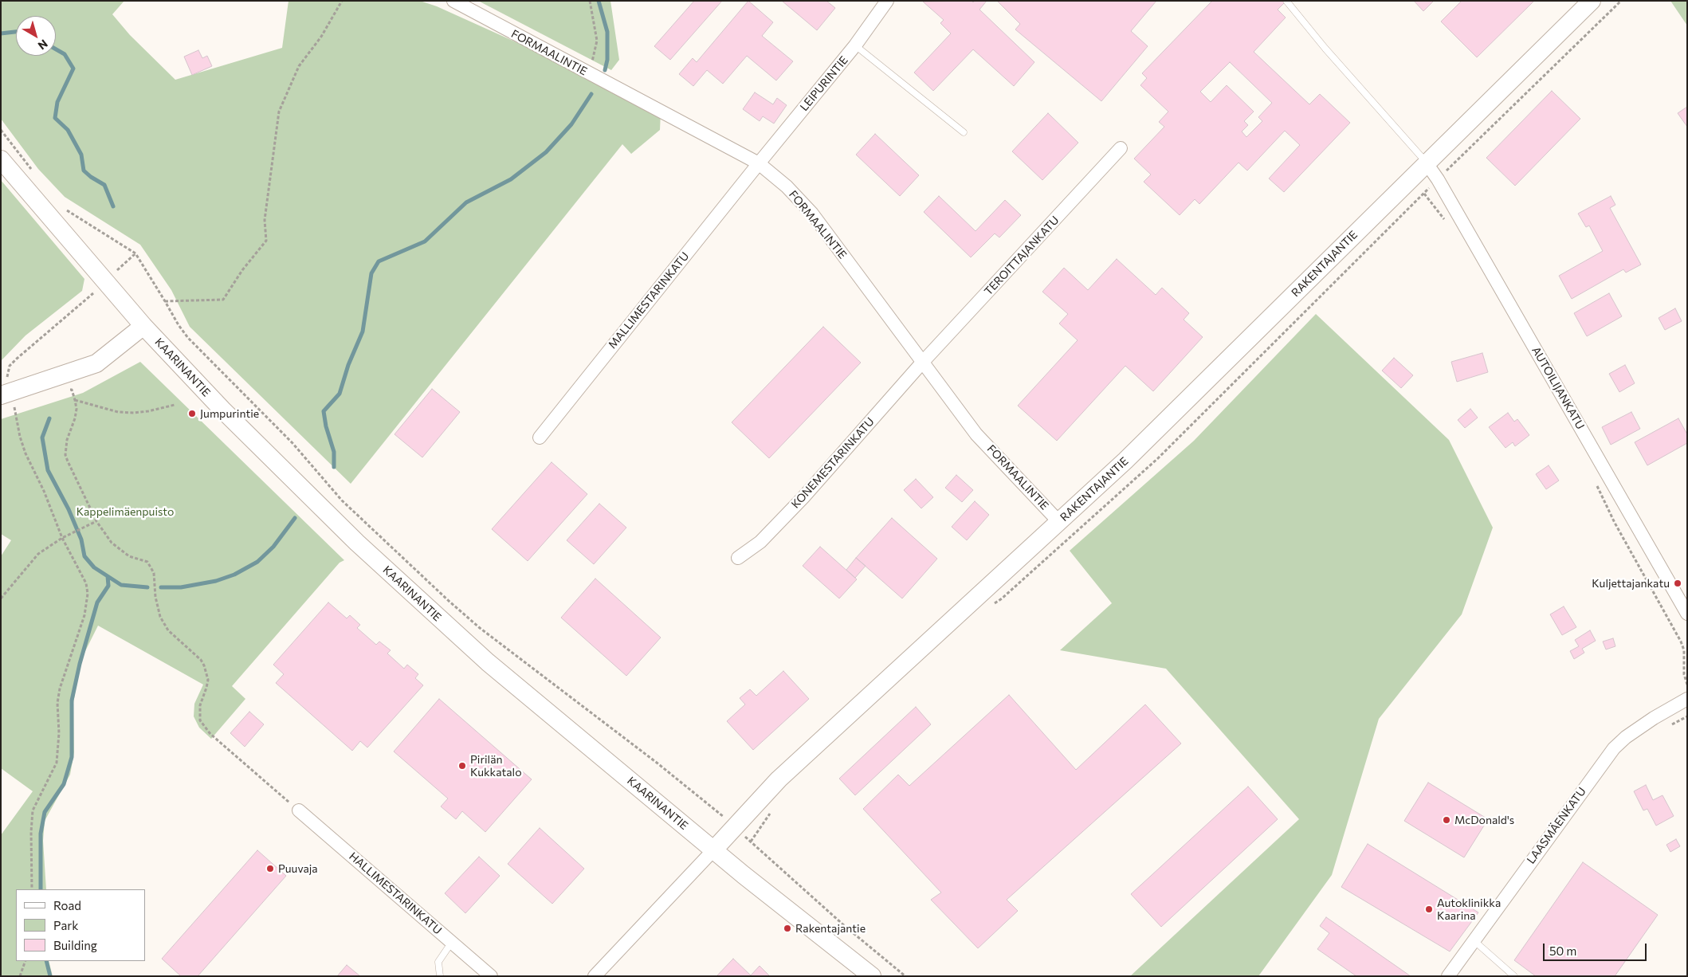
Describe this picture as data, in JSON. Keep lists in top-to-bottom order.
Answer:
{
  "streets": {
    "street": [
      "FORMAALINTIE",
      "LEIPURINTIE",
      "TEROITTAJANKATU",
      "RAKENTAJANTIE",
      "MALLIMESTARINKATU",
      "KAARINANTIE",
      "AUTOILIJANKATU",
      "KONEMESTARINKATU",
      "LAASMÄENKATU",
      "HALLIMESTARINKATU"
    ]
  },
  "crossings": [
    ["FORMAALINTIE", "LEIPURINTIE"],
    ["FORMAALINTIE", "TEROITTAJANKATU"],
    ["FORMAALINTIE", "RAKENTAJANTIE"],
    ["FORMAALINTIE", "MALLIMESTARINKATU"],
    ["FORMAALINTIE", "KONEMESTARINKATU"],
    ["LEIPURINTIE", "MALLIMESTARINKATU"],
    ["TEROITTAJANKATU", "KONEMESTARINKATU"],
    ["RAKENTAJANTIE", "KAARINANTIE"],
    ["RAKENTAJANTIE", "AUTOILIJANKATU"]
  ],
  "parks": ["Kappelimäenpuisto"],
  "places": [
    "Jumpurintie",
    "Kuljettajankatu",
    "Pirilän Kukkatalo",
    "McDonald's",
    "Puuvaja",
    "Autoklinikka Kaarina",
    "Rakentajantie"
  ],
  "legend": ["Road", "Park", "Building"],
  "scale_bar": "50 m",
  "north": "bottom right"
}
